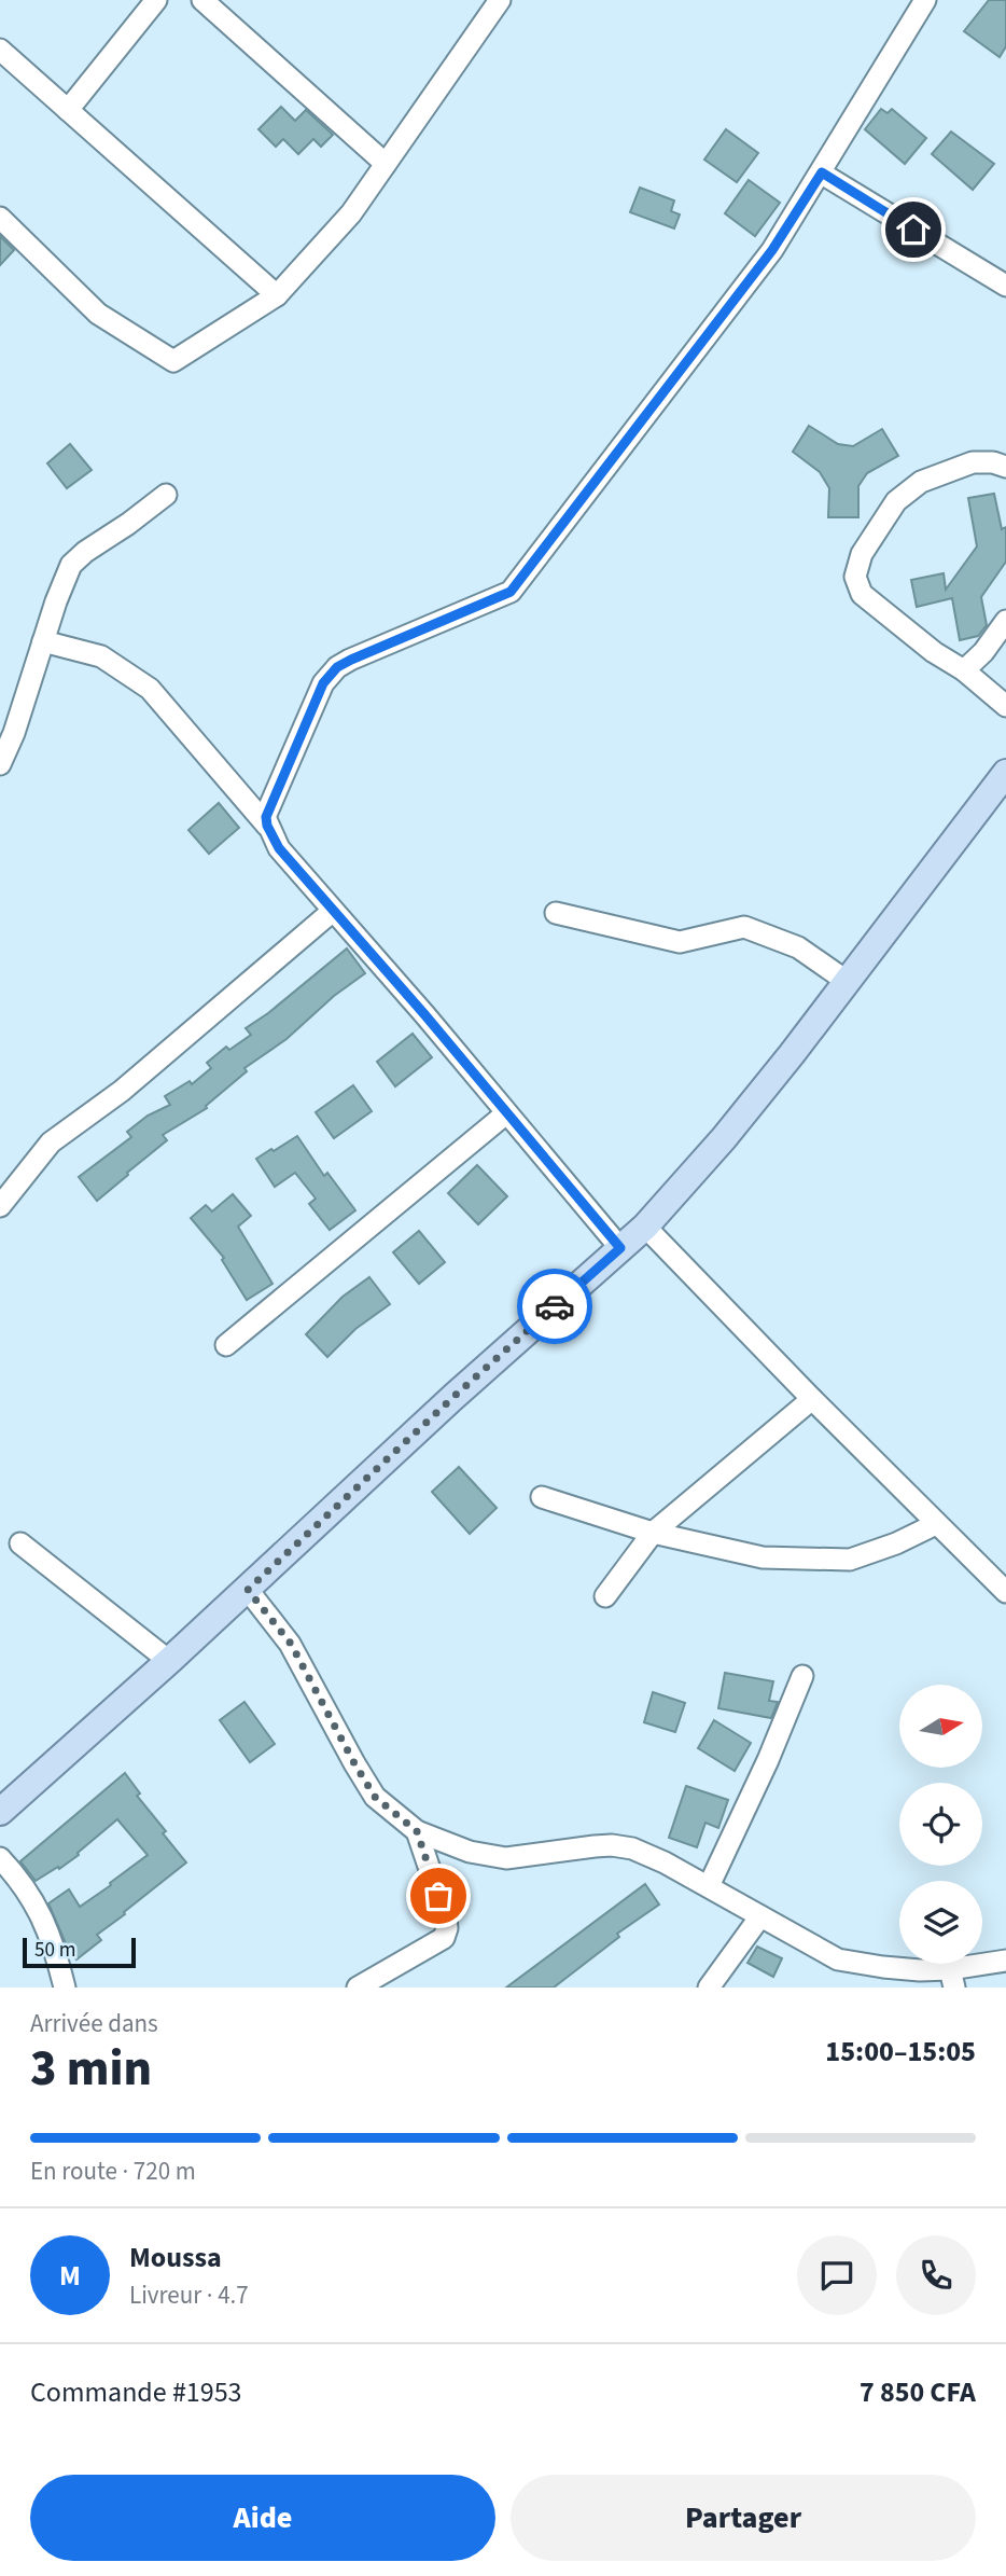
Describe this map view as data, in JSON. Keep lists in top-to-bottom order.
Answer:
{
  "scale_bar": "50 m",
  "north": "right",
  "page": {
    "scale": "50 m",
    "heading": ["3 min", "Arrivée dans", "15:00–15:05"],
    "panel": [
      "Moussa",
      "Livreur · 4.7",
      "Commande #1953",
      "7 850 CFA"
    ],
    "bar": "En route · 720 m",
    "round": "M",
    "buttons": ["Aide", "Partager"]
  }
}
